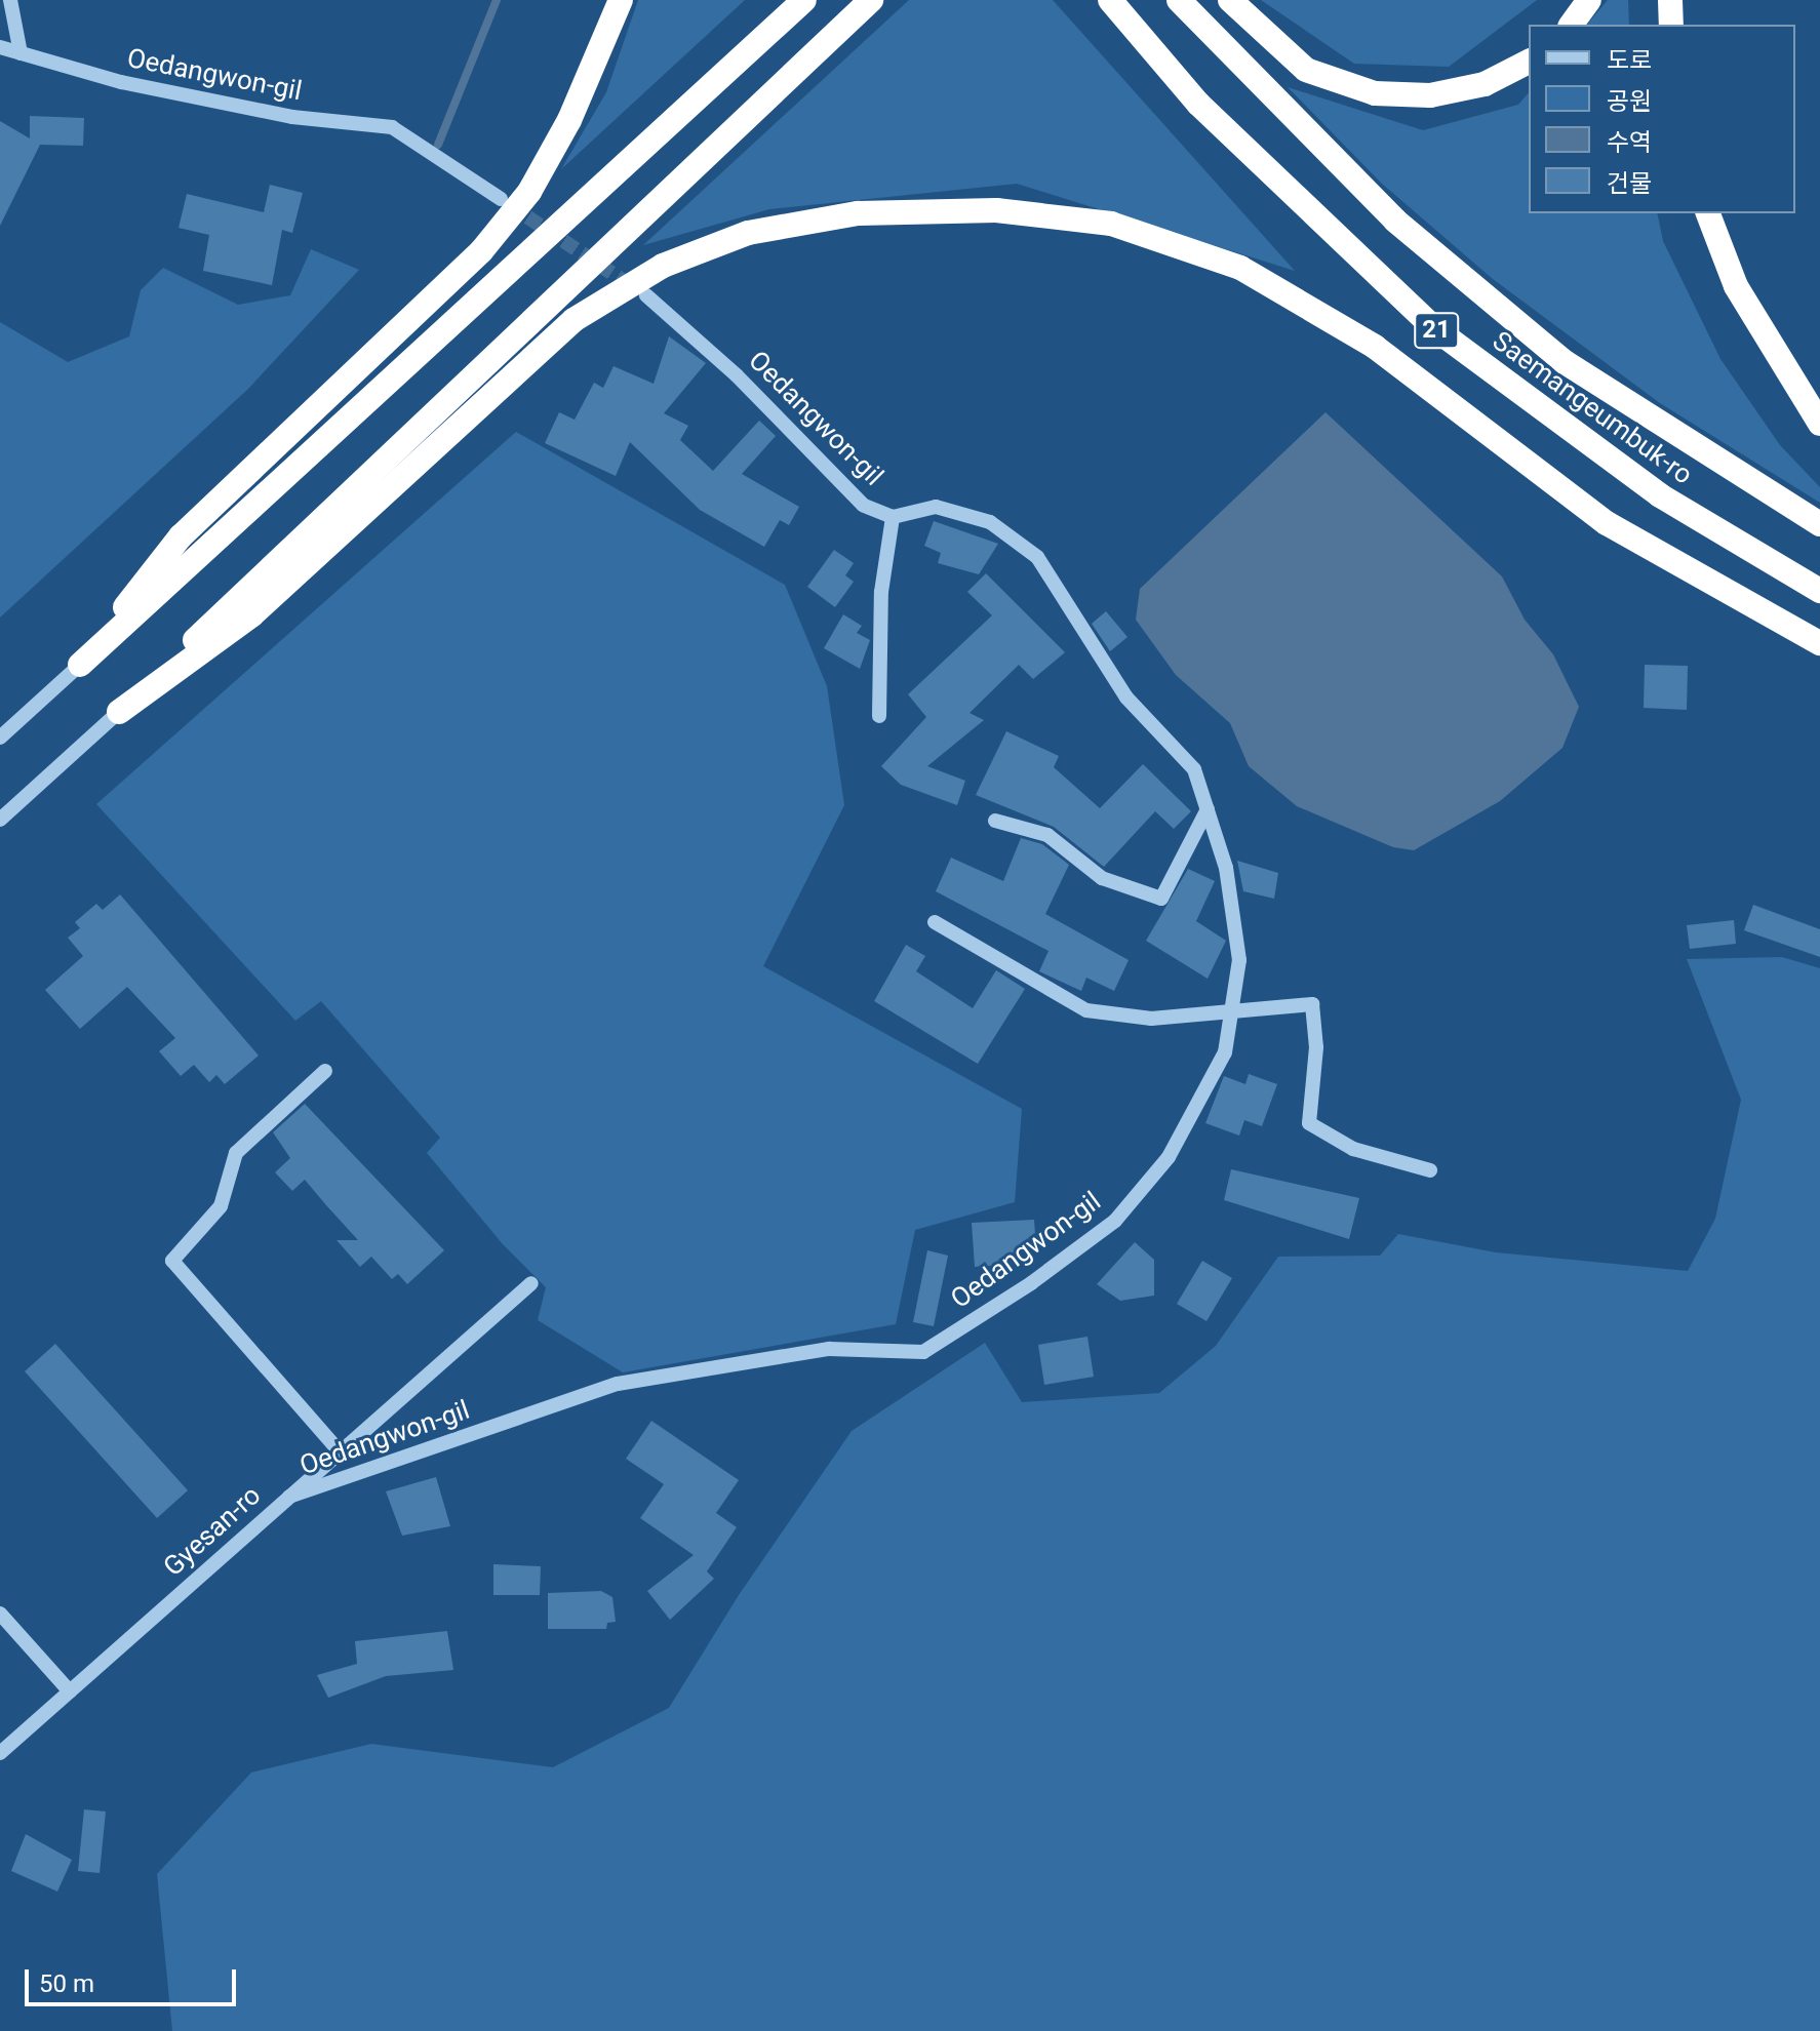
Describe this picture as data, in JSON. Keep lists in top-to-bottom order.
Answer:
{
  "streets": {
    "highway": ["21", "Saemangeumbuk-ro"],
    "street": ["Oedangwon-gil", "Gyesan-ro"]
  },
  "crossings": [
    ["Oedangwon-gil", "Gyesan-ro"]
  ],
  "legend": [
    "도로",
    "공원",
    "수역",
    "건물"
  ],
  "scale_bar": "50 m"
}
